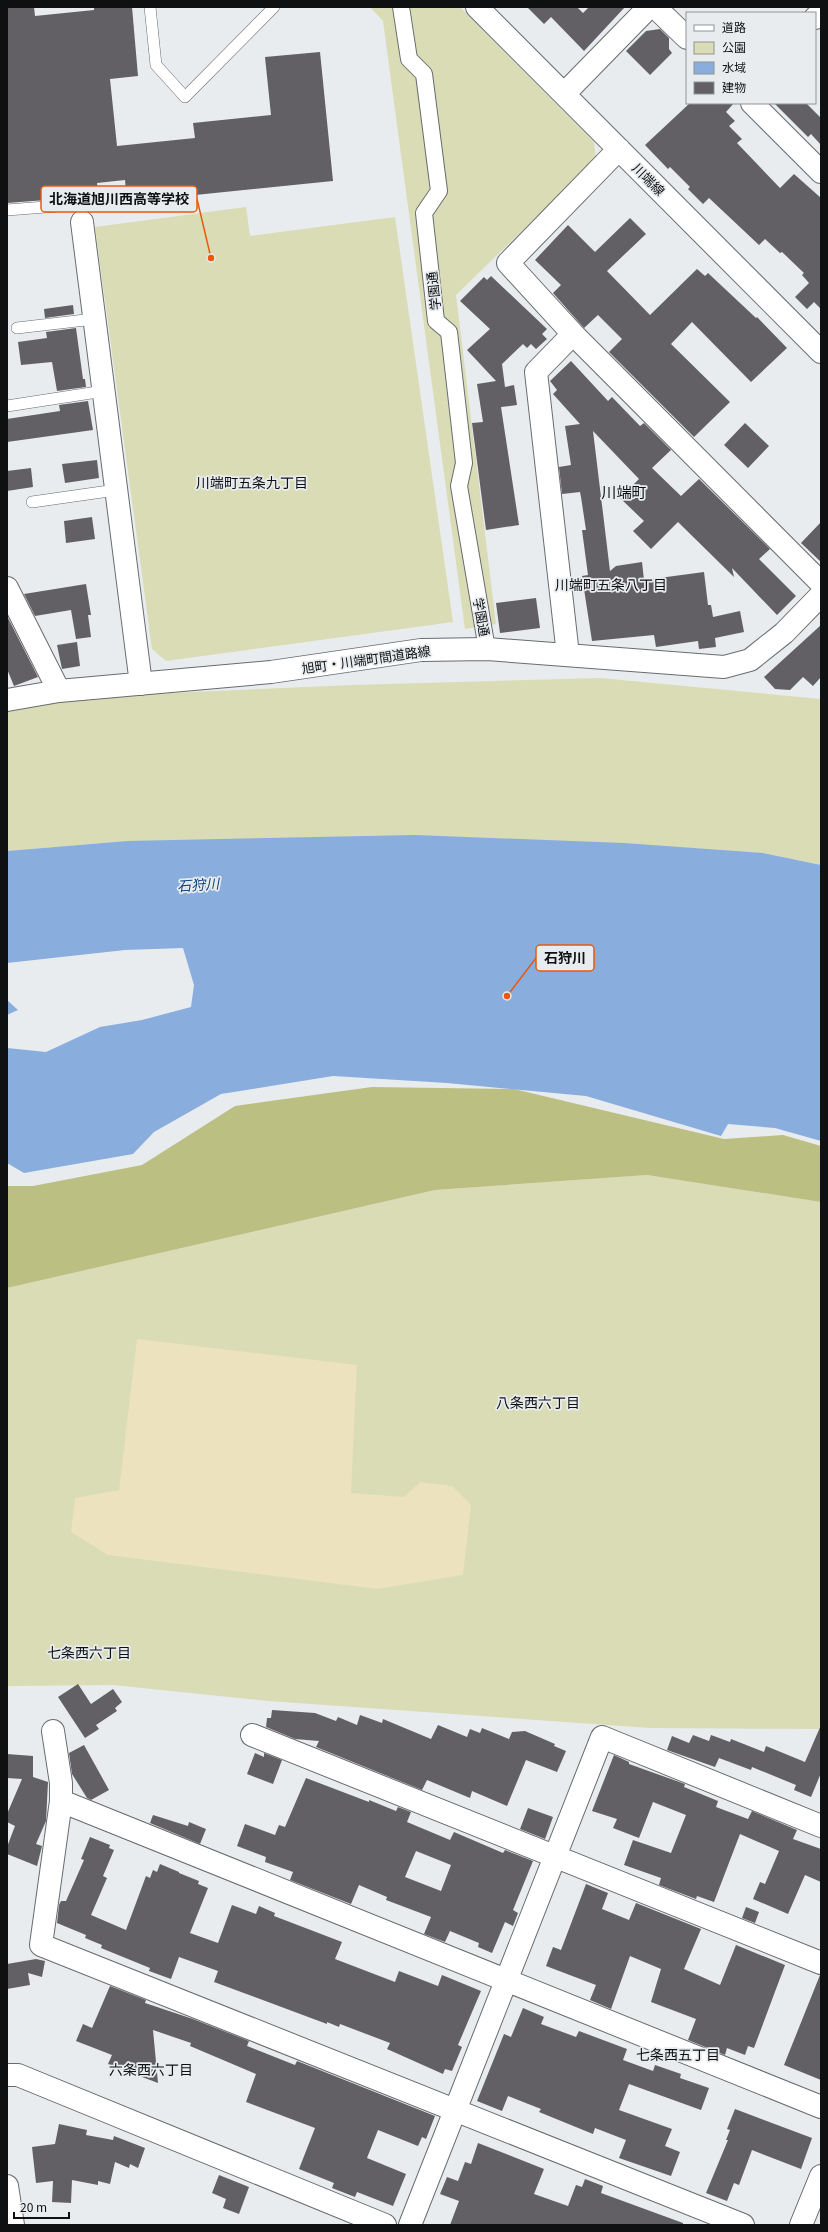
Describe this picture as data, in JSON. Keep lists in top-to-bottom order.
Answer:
{
  "streets": {
    "street": ["川端線", "学園通", "旭町・川端町間道路線"]
  },
  "crossings": [
    ["学園通", "旭町・川端町間道路線"]
  ],
  "districts": [
    "川端町五条九丁目",
    "川端町",
    "川端町五条八丁目",
    "八条西六丁目",
    "七条西六丁目",
    "七条西五丁目",
    "六条西六丁目"
  ],
  "water": ["石狩川"],
  "places": ["北海道旭川西高等学校", "石狩川"],
  "legend": [
    "道路",
    "公園",
    "水域",
    "建物"
  ],
  "scale_bar": "20 m"
}
